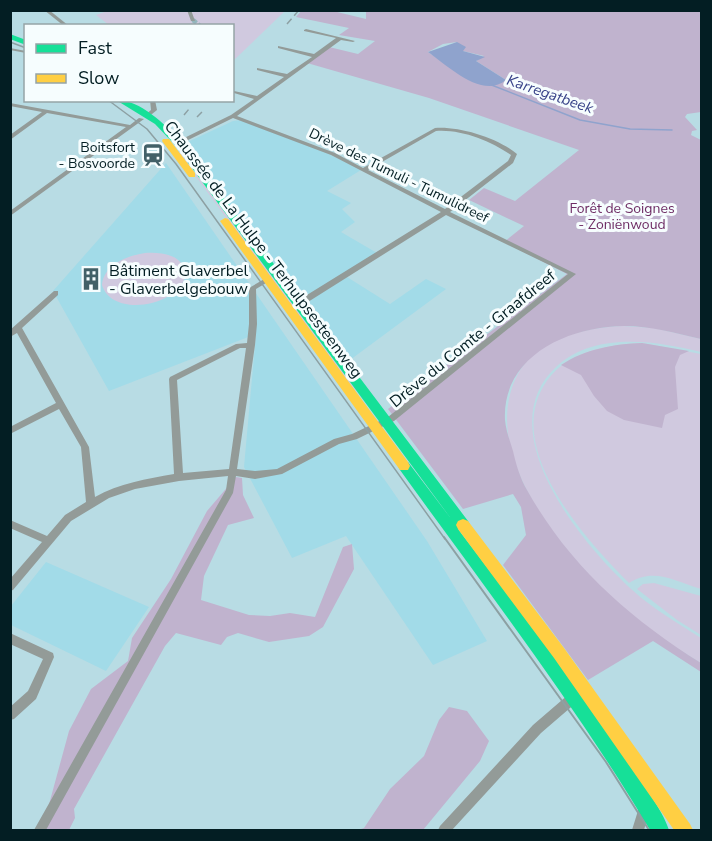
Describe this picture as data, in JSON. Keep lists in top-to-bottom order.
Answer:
{
  "streets": {
    "main road": ["Chaussée de La Hulpe - Terhulpsesteenweg"],
    "street": ["Drève des Tumuli - Tumulidreef", "Drève du Comte - Graafdreef"]
  },
  "crossings": [
    ["Drève des Tumuli - Tumulidreef", "Drève du Comte - Graafdreef"],
    ["Chaussée de La Hulpe - Terhulpsesteenweg", "Drève du Comte - Graafdreef"]
  ],
  "water": ["Karregatbeek"],
  "parks": ["Forêt de Soignes - Zoniënwoud"],
  "places": {
    "station": ["Boitsfort - Bosvoorde"],
    "building": ["Bâtiment Glaverbel - Glaverbelgebouw"]
  },
  "legend": ["Fast", "Slow"]
}
